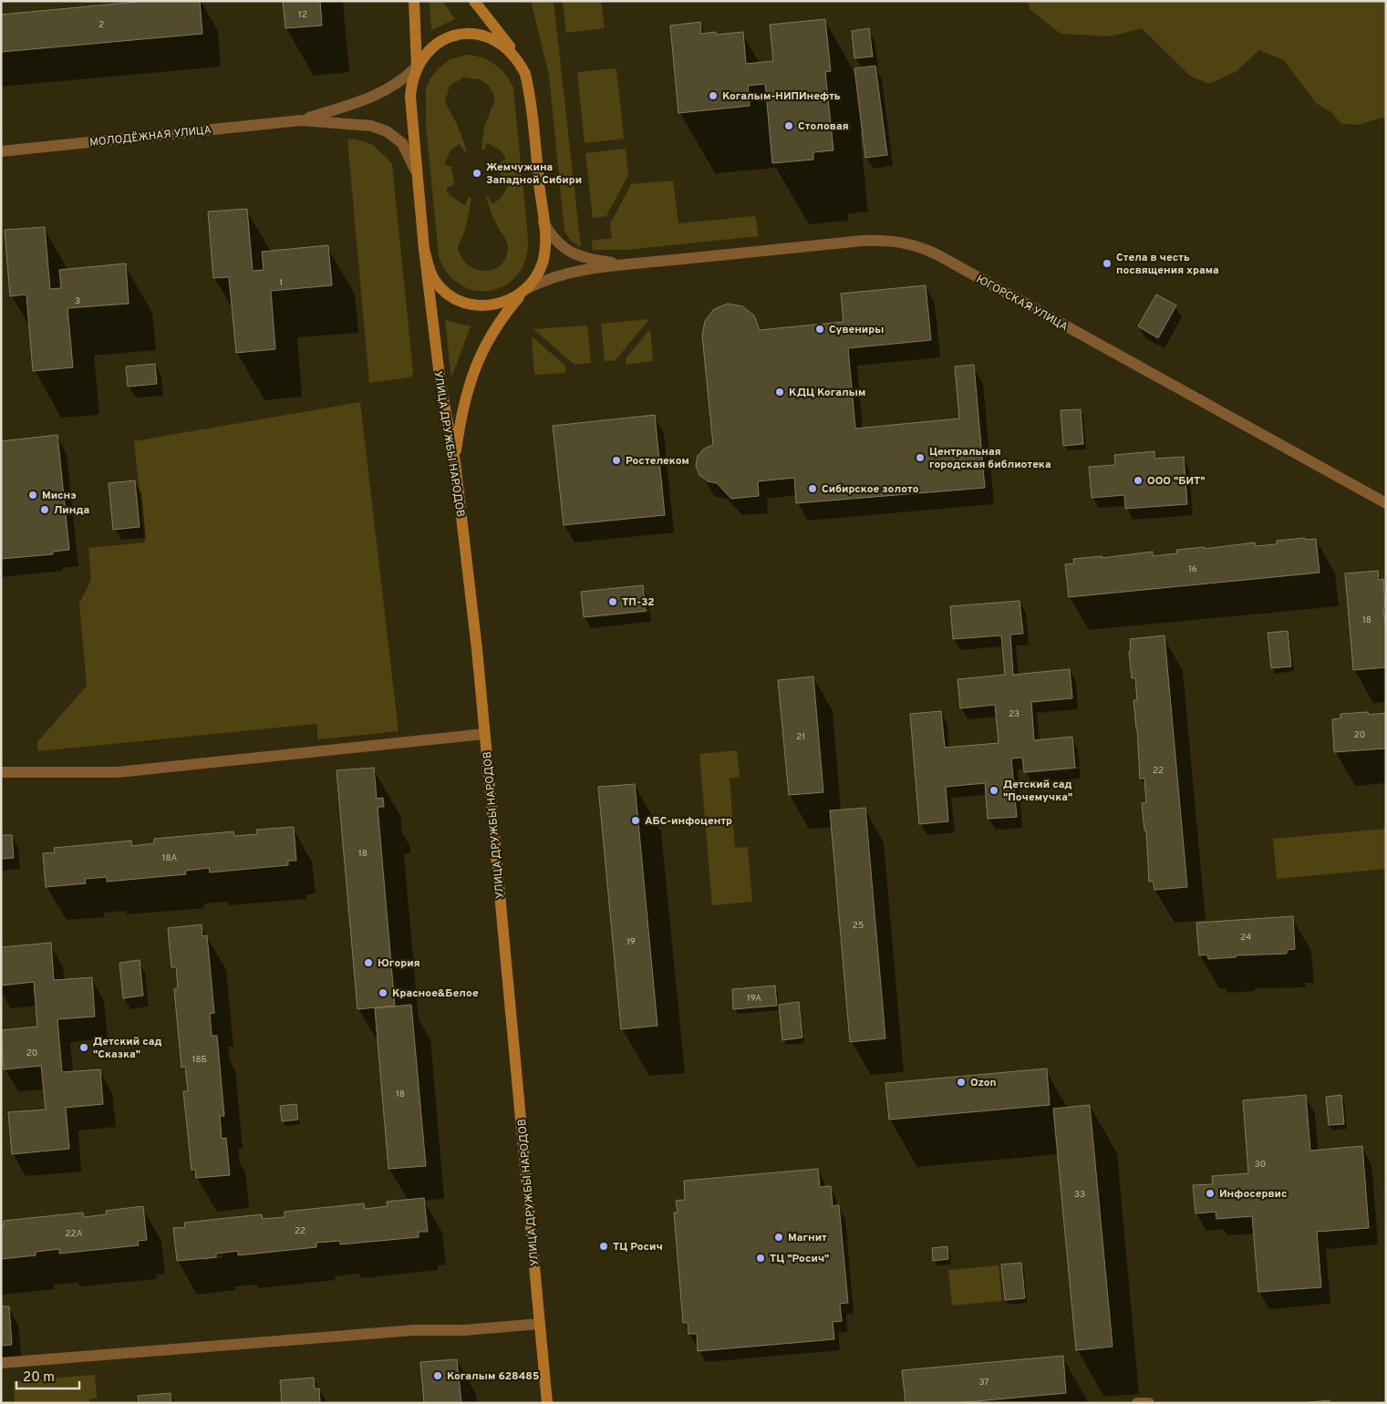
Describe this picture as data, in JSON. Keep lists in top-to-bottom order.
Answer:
{
  "streets": {
    "main road": ["УЛИЦА ДРУЖБЫ НАРОДОВ"],
    "street": ["МОЛОДЁЖНАЯ УЛИЦА", "ЮГОРСКАЯ УЛИЦА"]
  },
  "crossings": [
    ["ЮГОРСКАЯ УЛИЦА", "УЛИЦА ДРУЖБЫ НАРОДОВ"]
  ],
  "places": [
    "Когалым-НИПИнефть",
    "Столовая",
    "Жемчужина Западной Сибири",
    "Стела в честь посвящения храма",
    "Сувениры",
    "КДЦ Когалым",
    "Центральная городская библиотека",
    "Ростелеком",
    "ООО \"БИТ\"",
    "Сибирское золото",
    "Миснэ",
    "Линда",
    "ТП-32",
    "Детский сад \"Почемучка\"",
    "АБС-инфоцентр",
    "Югория",
    "Красное&Белое",
    "Детский сад \"Сказка\"",
    "Ozon",
    "Инфосервис",
    "Магнит",
    "ТЦ Росич",
    "ТЦ \"Росич\"",
    "Когалым 628485"
  ],
  "house_numbers": [
    "12",
    "2",
    "1",
    "3",
    "16",
    "18",
    "23",
    "20",
    "21",
    "22",
    "18",
    "18А",
    "25",
    "24",
    "19",
    "19А",
    "20",
    "18Б",
    "18",
    "30",
    "33",
    "22",
    "22А",
    "37"
  ],
  "scale_bar": "20 m"
}
